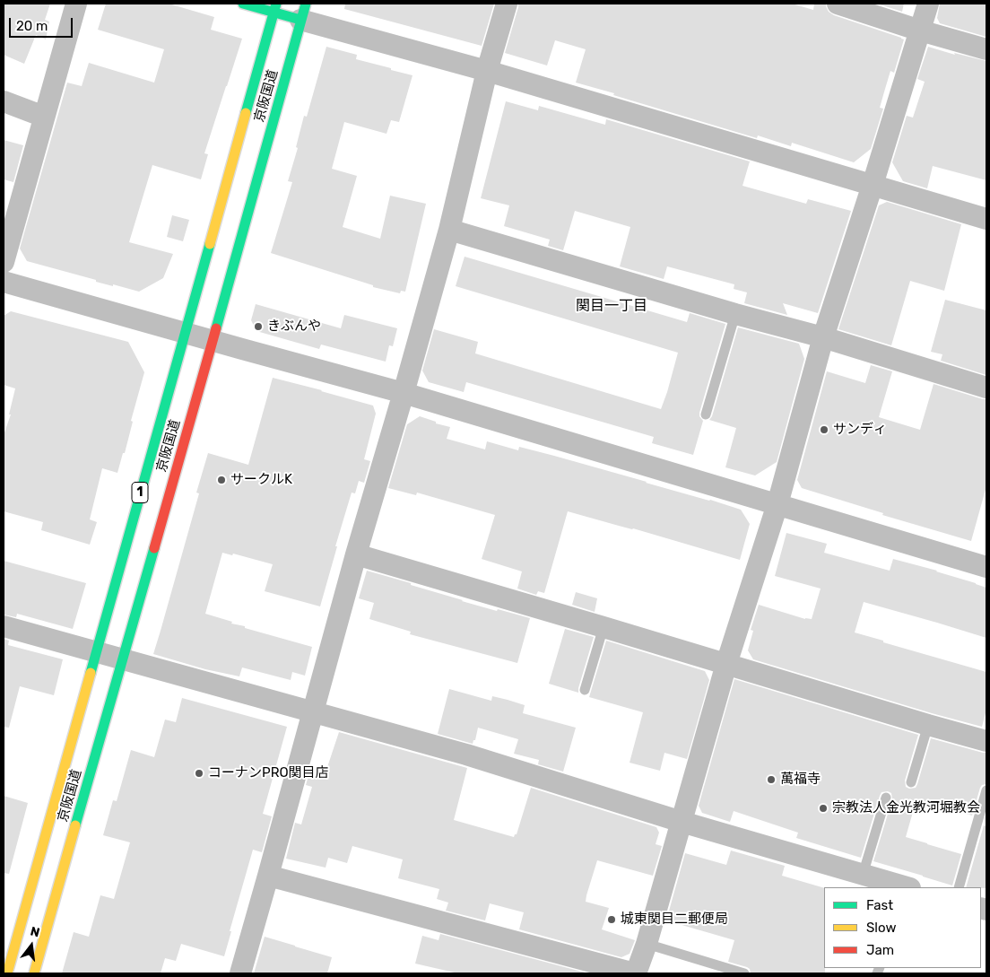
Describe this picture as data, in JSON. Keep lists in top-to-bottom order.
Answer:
{
  "streets": {
    "main road": ["京阪国道", "1"]
  },
  "districts": ["関目一丁目"],
  "places": [
    "きぶんや",
    "サンディ",
    "サークルK",
    "コーナンPRO関目店",
    "萬福寺",
    "宗教法人金光教河堀教会",
    "城東関目二郵便局"
  ],
  "legend": ["Fast", "Slow", "Jam"],
  "scale_bar": "20 m",
  "north": "top"
}
